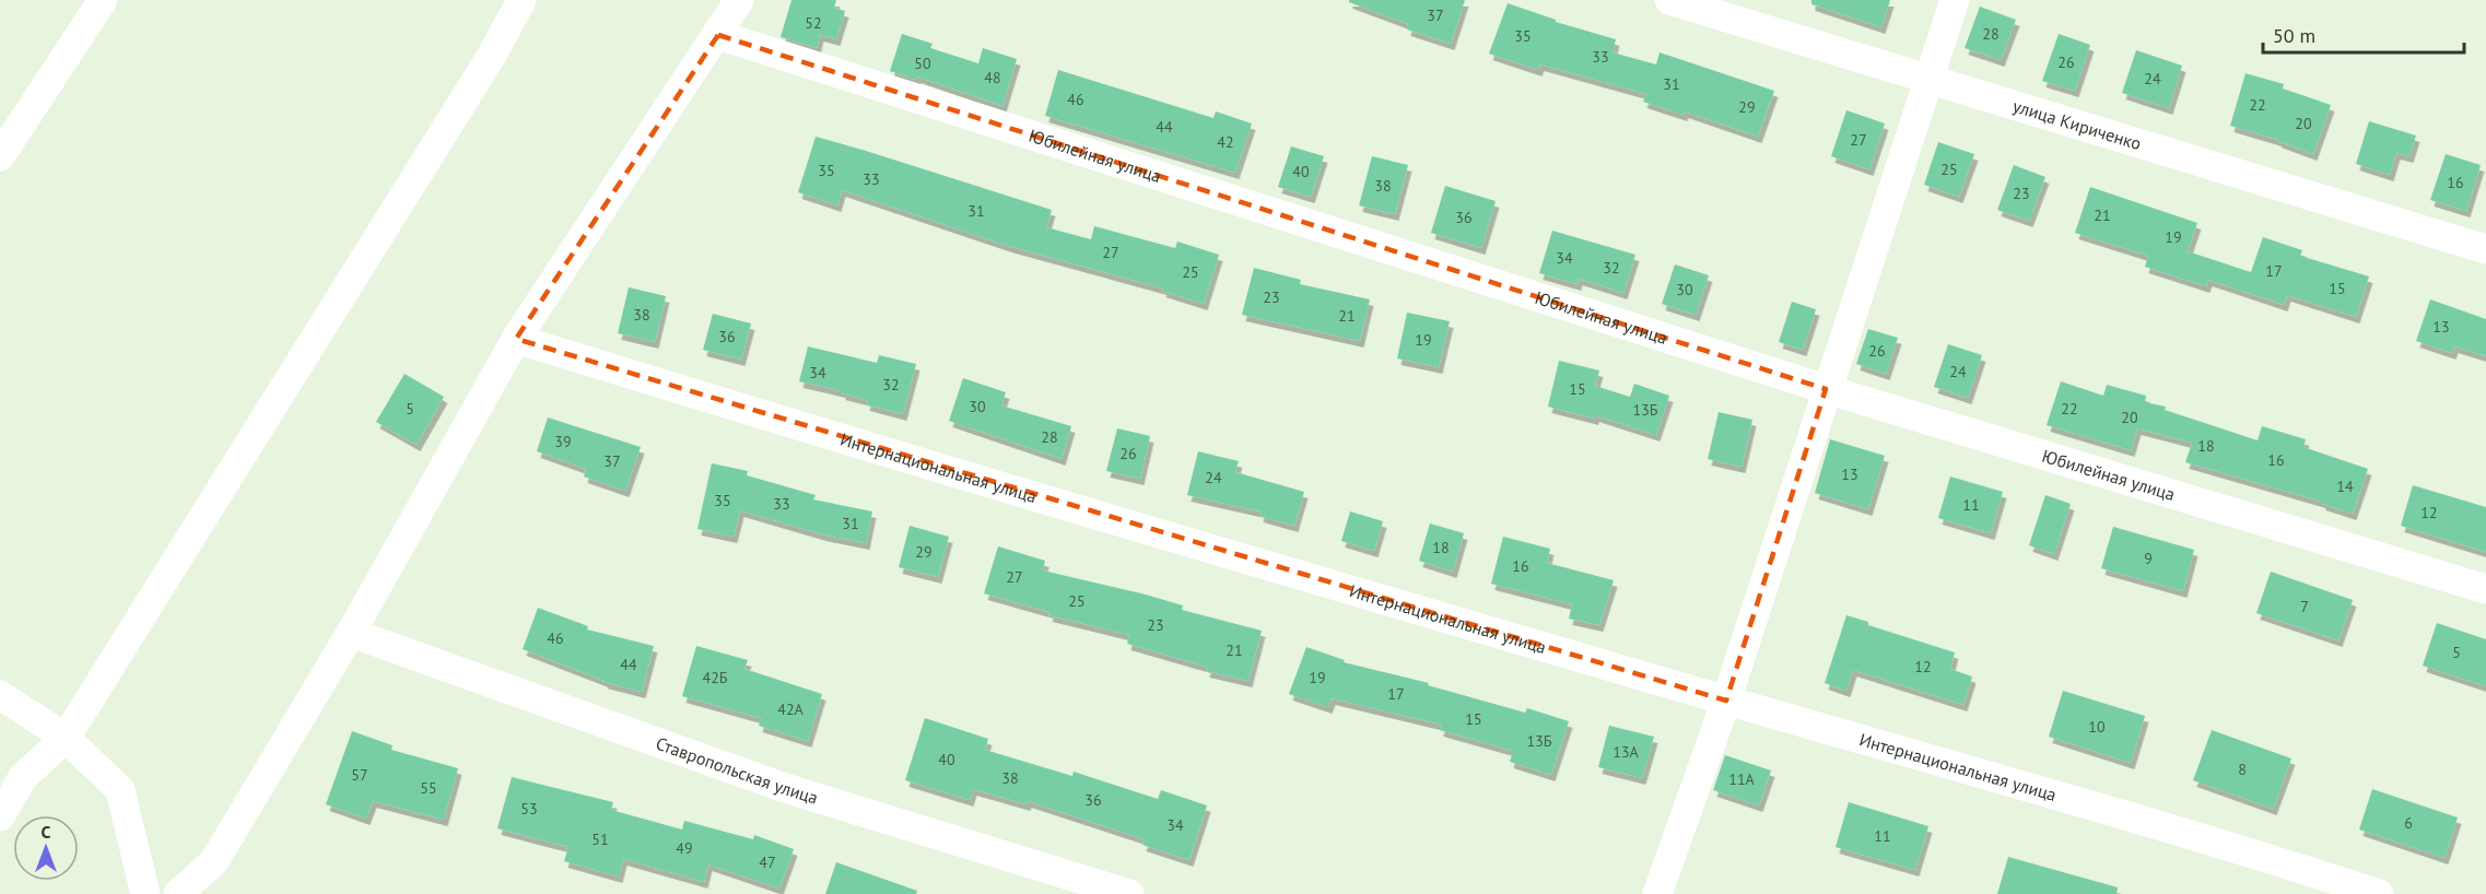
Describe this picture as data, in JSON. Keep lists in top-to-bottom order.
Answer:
{
  "streets": {
    "street": [
      "улица Кириченко",
      "Юбилейная улица",
      "Интернациональная улица",
      "Ставропольская улица"
    ]
  },
  "house_numbers": [
    "37",
    "52",
    "28",
    "35",
    "33",
    "26",
    "50",
    "48",
    "24",
    "31",
    "46",
    "22",
    "29",
    "20",
    "44",
    "27",
    "42",
    "25",
    "35",
    "40",
    "33",
    "16",
    "38",
    "23",
    "31",
    "21",
    "36",
    "19",
    "27",
    "34",
    "32",
    "17",
    "25",
    "15",
    "30",
    "23",
    "38",
    "21",
    "13",
    "36",
    "19",
    "26",
    "24",
    "34",
    "32",
    "15",
    "30",
    "5",
    "22",
    "13Б",
    "20",
    "28",
    "39",
    "18",
    "26",
    "16",
    "37",
    "13",
    "24",
    "14",
    "35",
    "33",
    "11",
    "12",
    "31",
    "18",
    "29",
    "9",
    "16",
    "27",
    "25",
    "7",
    "23",
    "46",
    "21",
    "5",
    "44",
    "12",
    "42Б",
    "19",
    "17",
    "42А",
    "15",
    "10",
    "13Б",
    "13А",
    "40",
    "8",
    "57",
    "38",
    "11А",
    "55",
    "36",
    "53",
    "6",
    "34",
    "11",
    "51",
    "49",
    "47"
  ],
  "scale_bar": "50 m",
  "north": "top"
}
